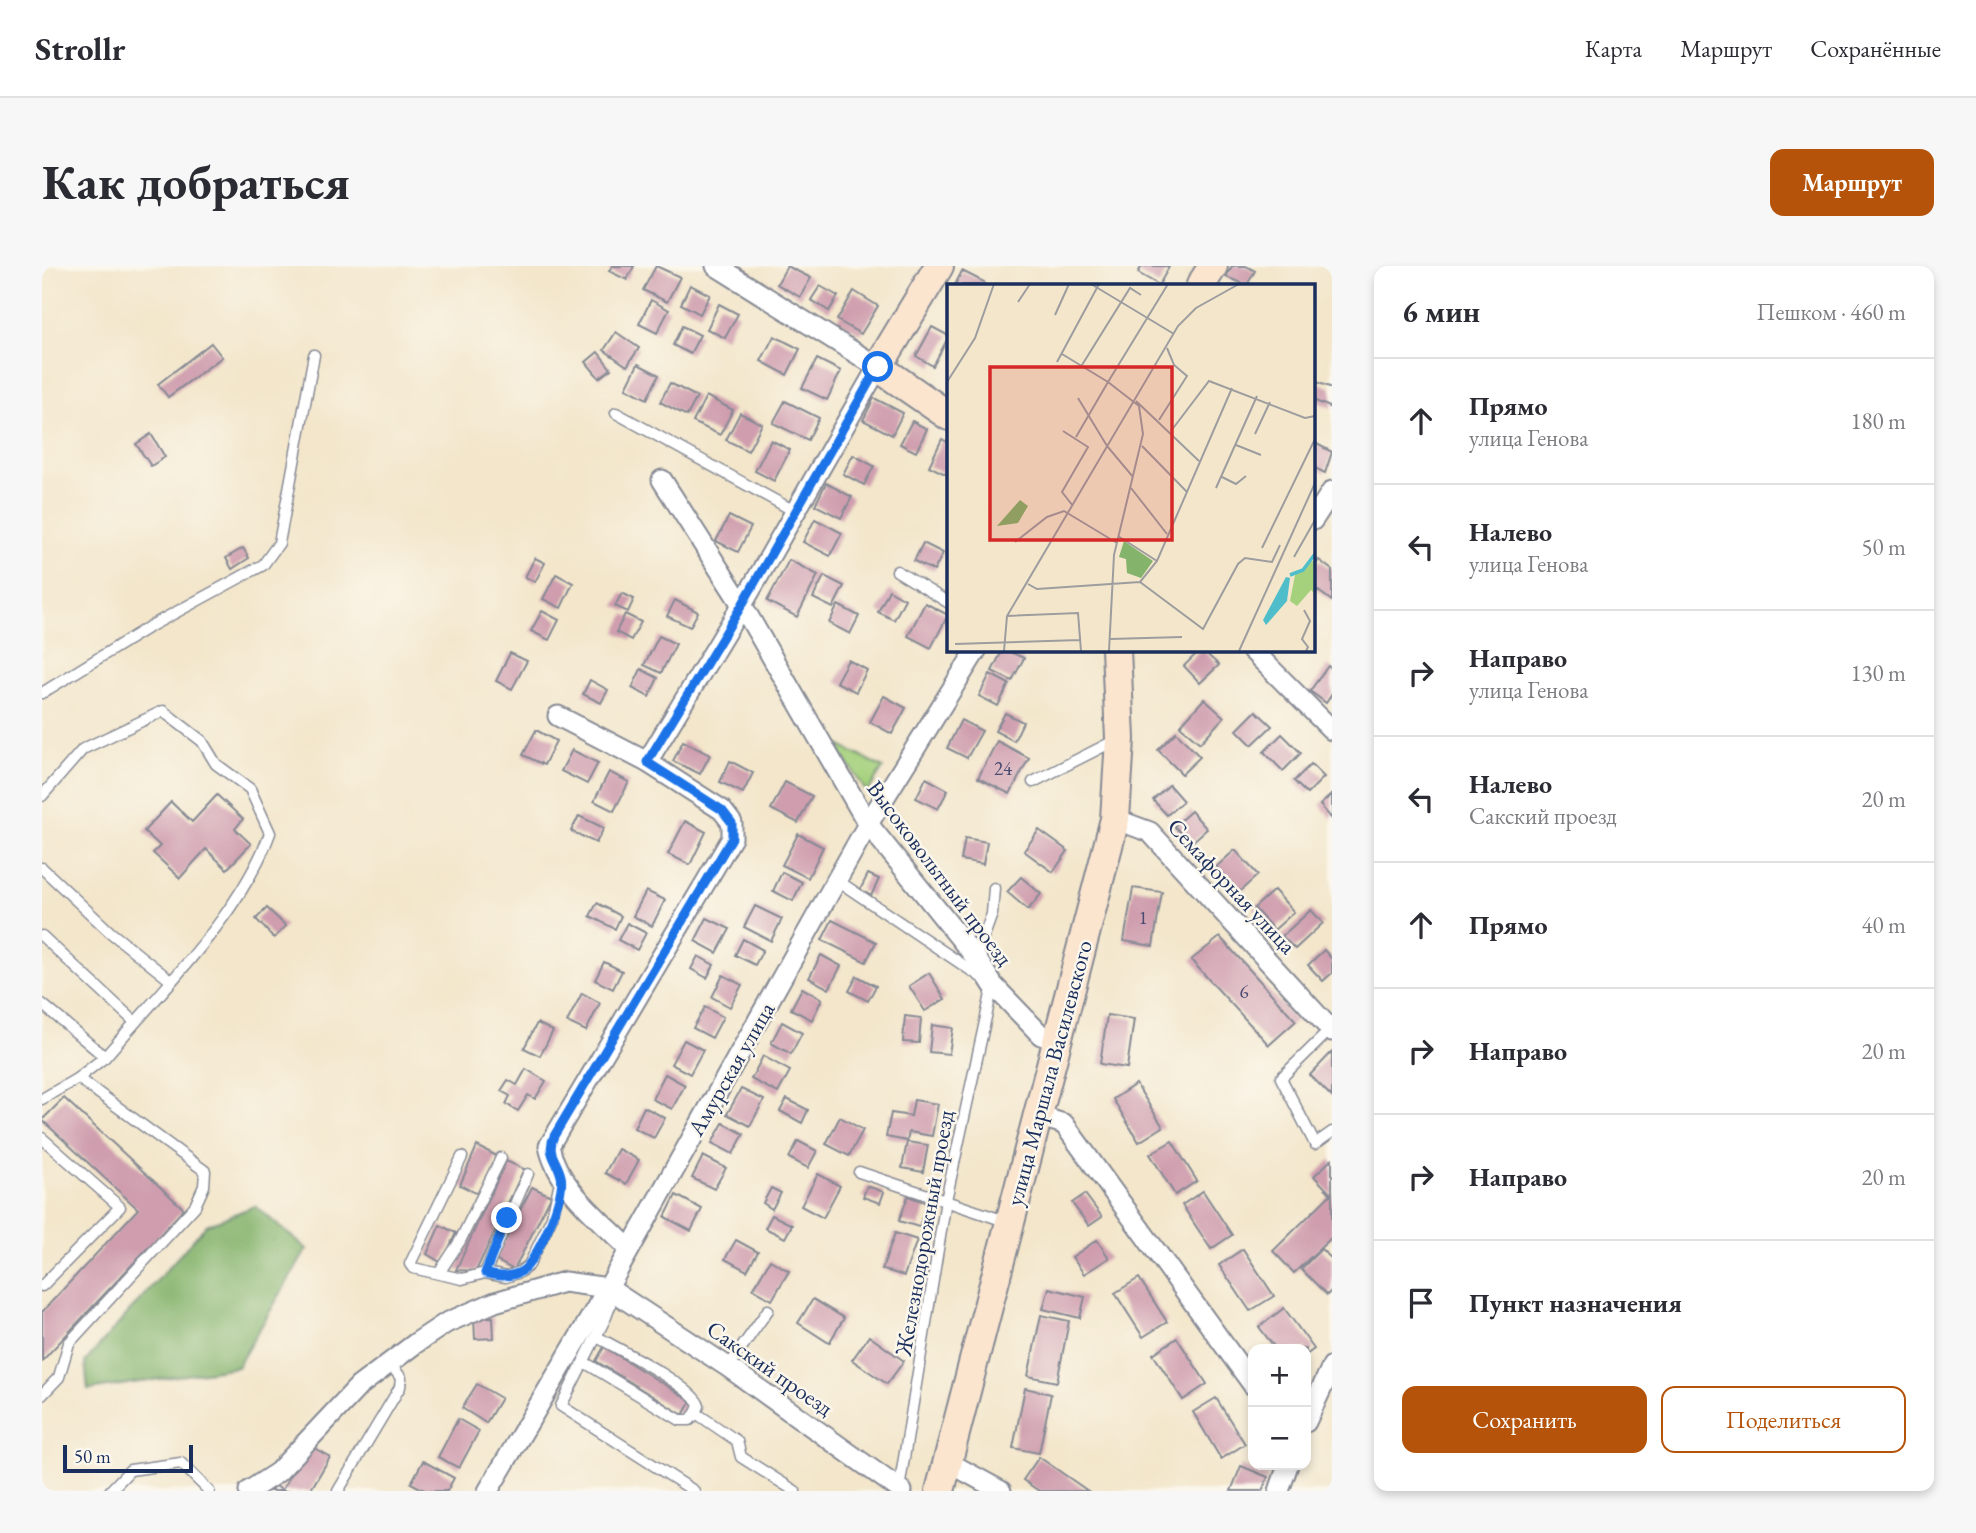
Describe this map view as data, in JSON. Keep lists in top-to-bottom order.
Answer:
{
  "streets": {
    "main road": ["улица Маршала Василевского"],
    "street": [
      "Высоковольтный проезд",
      "Семафорная улица",
      "Амурская улица",
      "Сакский проезд"
    ],
    "lane": ["Железнодорожный проезд"]
  },
  "crossings": [
    ["Высоковольтный проезд", "Амурская улица"],
    ["Высоковольтный проезд", "улица Маршала Василевского"],
    ["Высоковольтный проезд", "Железнодорожный проезд"],
    ["Семафорная улица", "улица Маршала Василевского"],
    ["Амурская улица", "Сакский проезд"],
    ["Железнодорожный проезд", "Сакский проезд"]
  ],
  "house_numbers": ["24", "1", "6"],
  "scale_bar": "50 m",
  "page": {
    "header": "Strollr",
    "nav": ["Карта", "Маршрут", "Сохранённые"],
    "buttons": [
      "Маршрут",
      ["Сохранить", "Поделиться"]
    ],
    "title": "Как добраться",
    "heading": ["6 мин", "Пешком · 460 m"],
    "list": [
      ["Прямо", "улица Генова", "180 m"],
      ["Налево", "улица Генова", "50 m"],
      ["Направо", "улица Генова", "130 m"],
      ["Налево", "Сакский проезд", "20 m"],
      ["Прямо", "40 m"],
      ["Направо", "20 m"],
      ["Направо", "20 m"],
      "Пункт назначения"
    ],
    "map_buttons": ["+", "−"],
    "scale": "50 m"
  }
}
